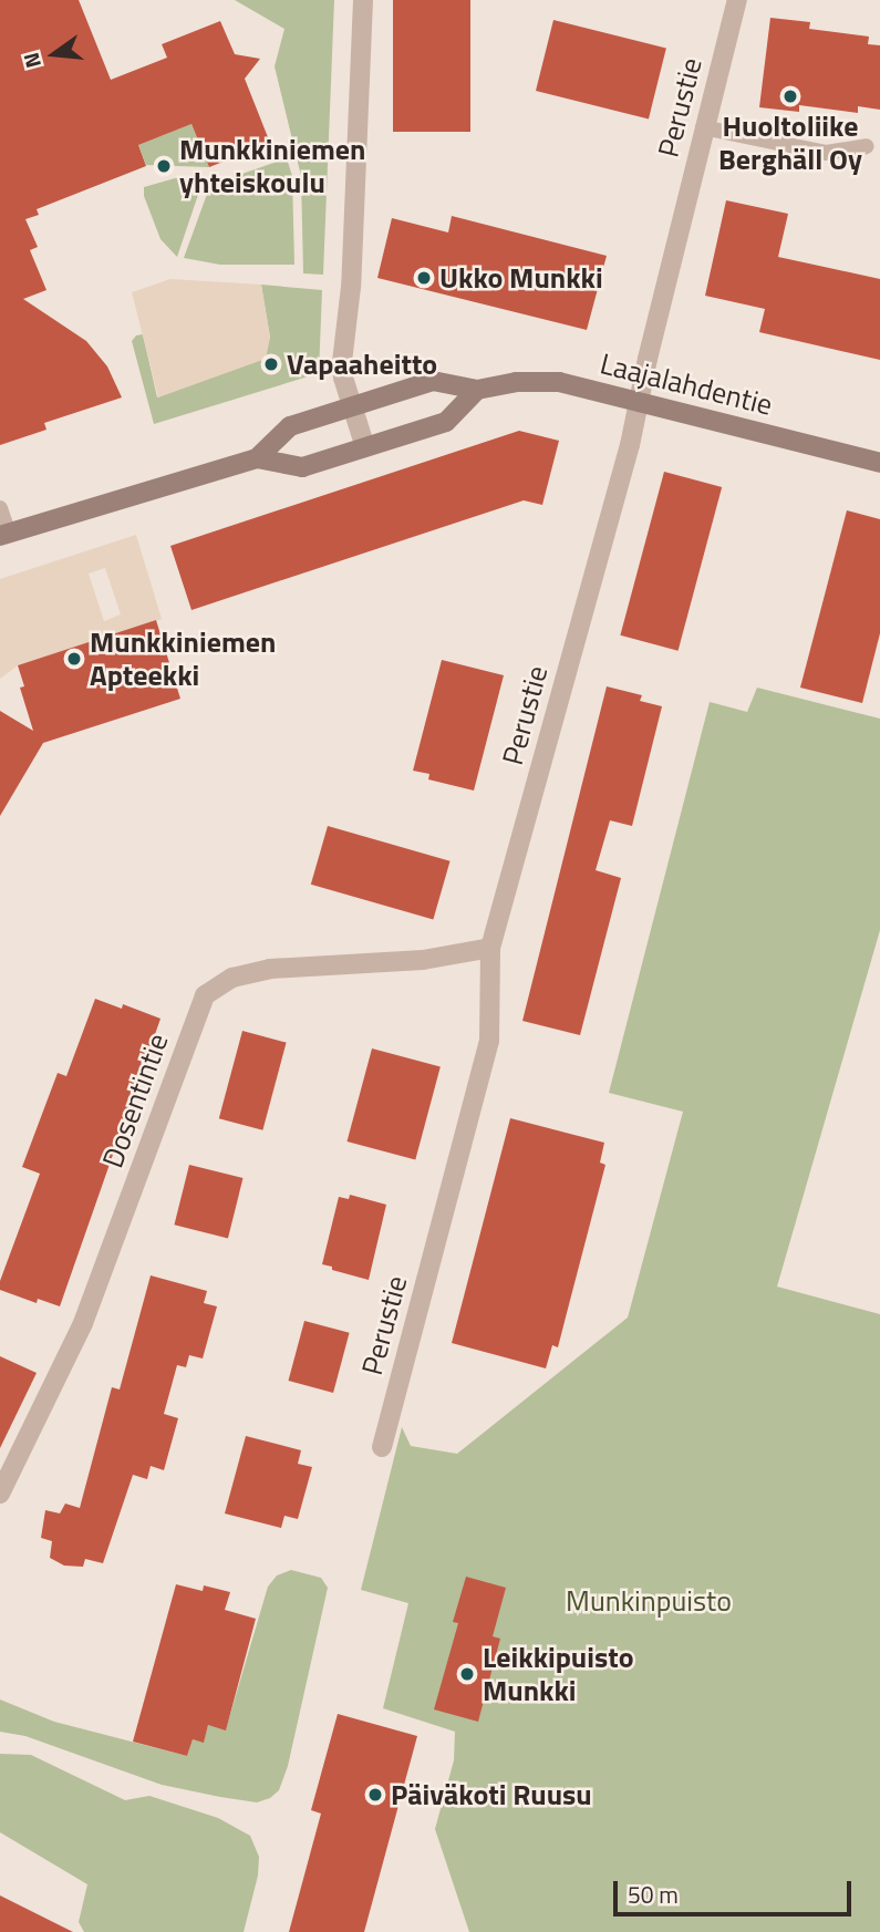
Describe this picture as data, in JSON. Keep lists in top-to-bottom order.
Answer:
{
  "streets": {
    "street": ["Perustie", "Laajalahdentie", "Dosentintie"]
  },
  "crossings": [
    ["Perustie", "Laajalahdentie"],
    ["Perustie", "Dosentintie"]
  ],
  "parks": ["Munkinpuisto"],
  "places": [
    "Huoltoliike Berghäll Oy",
    "Munkkiniemen yhteiskoulu",
    "Ukko Munkki",
    "Vapaaheitto",
    "Munkkiniemen Apteekki",
    "Leikkipuisto Munkki",
    "Päiväkoti Ruusu"
  ],
  "scale_bar": "50 m",
  "north": "left"
}
